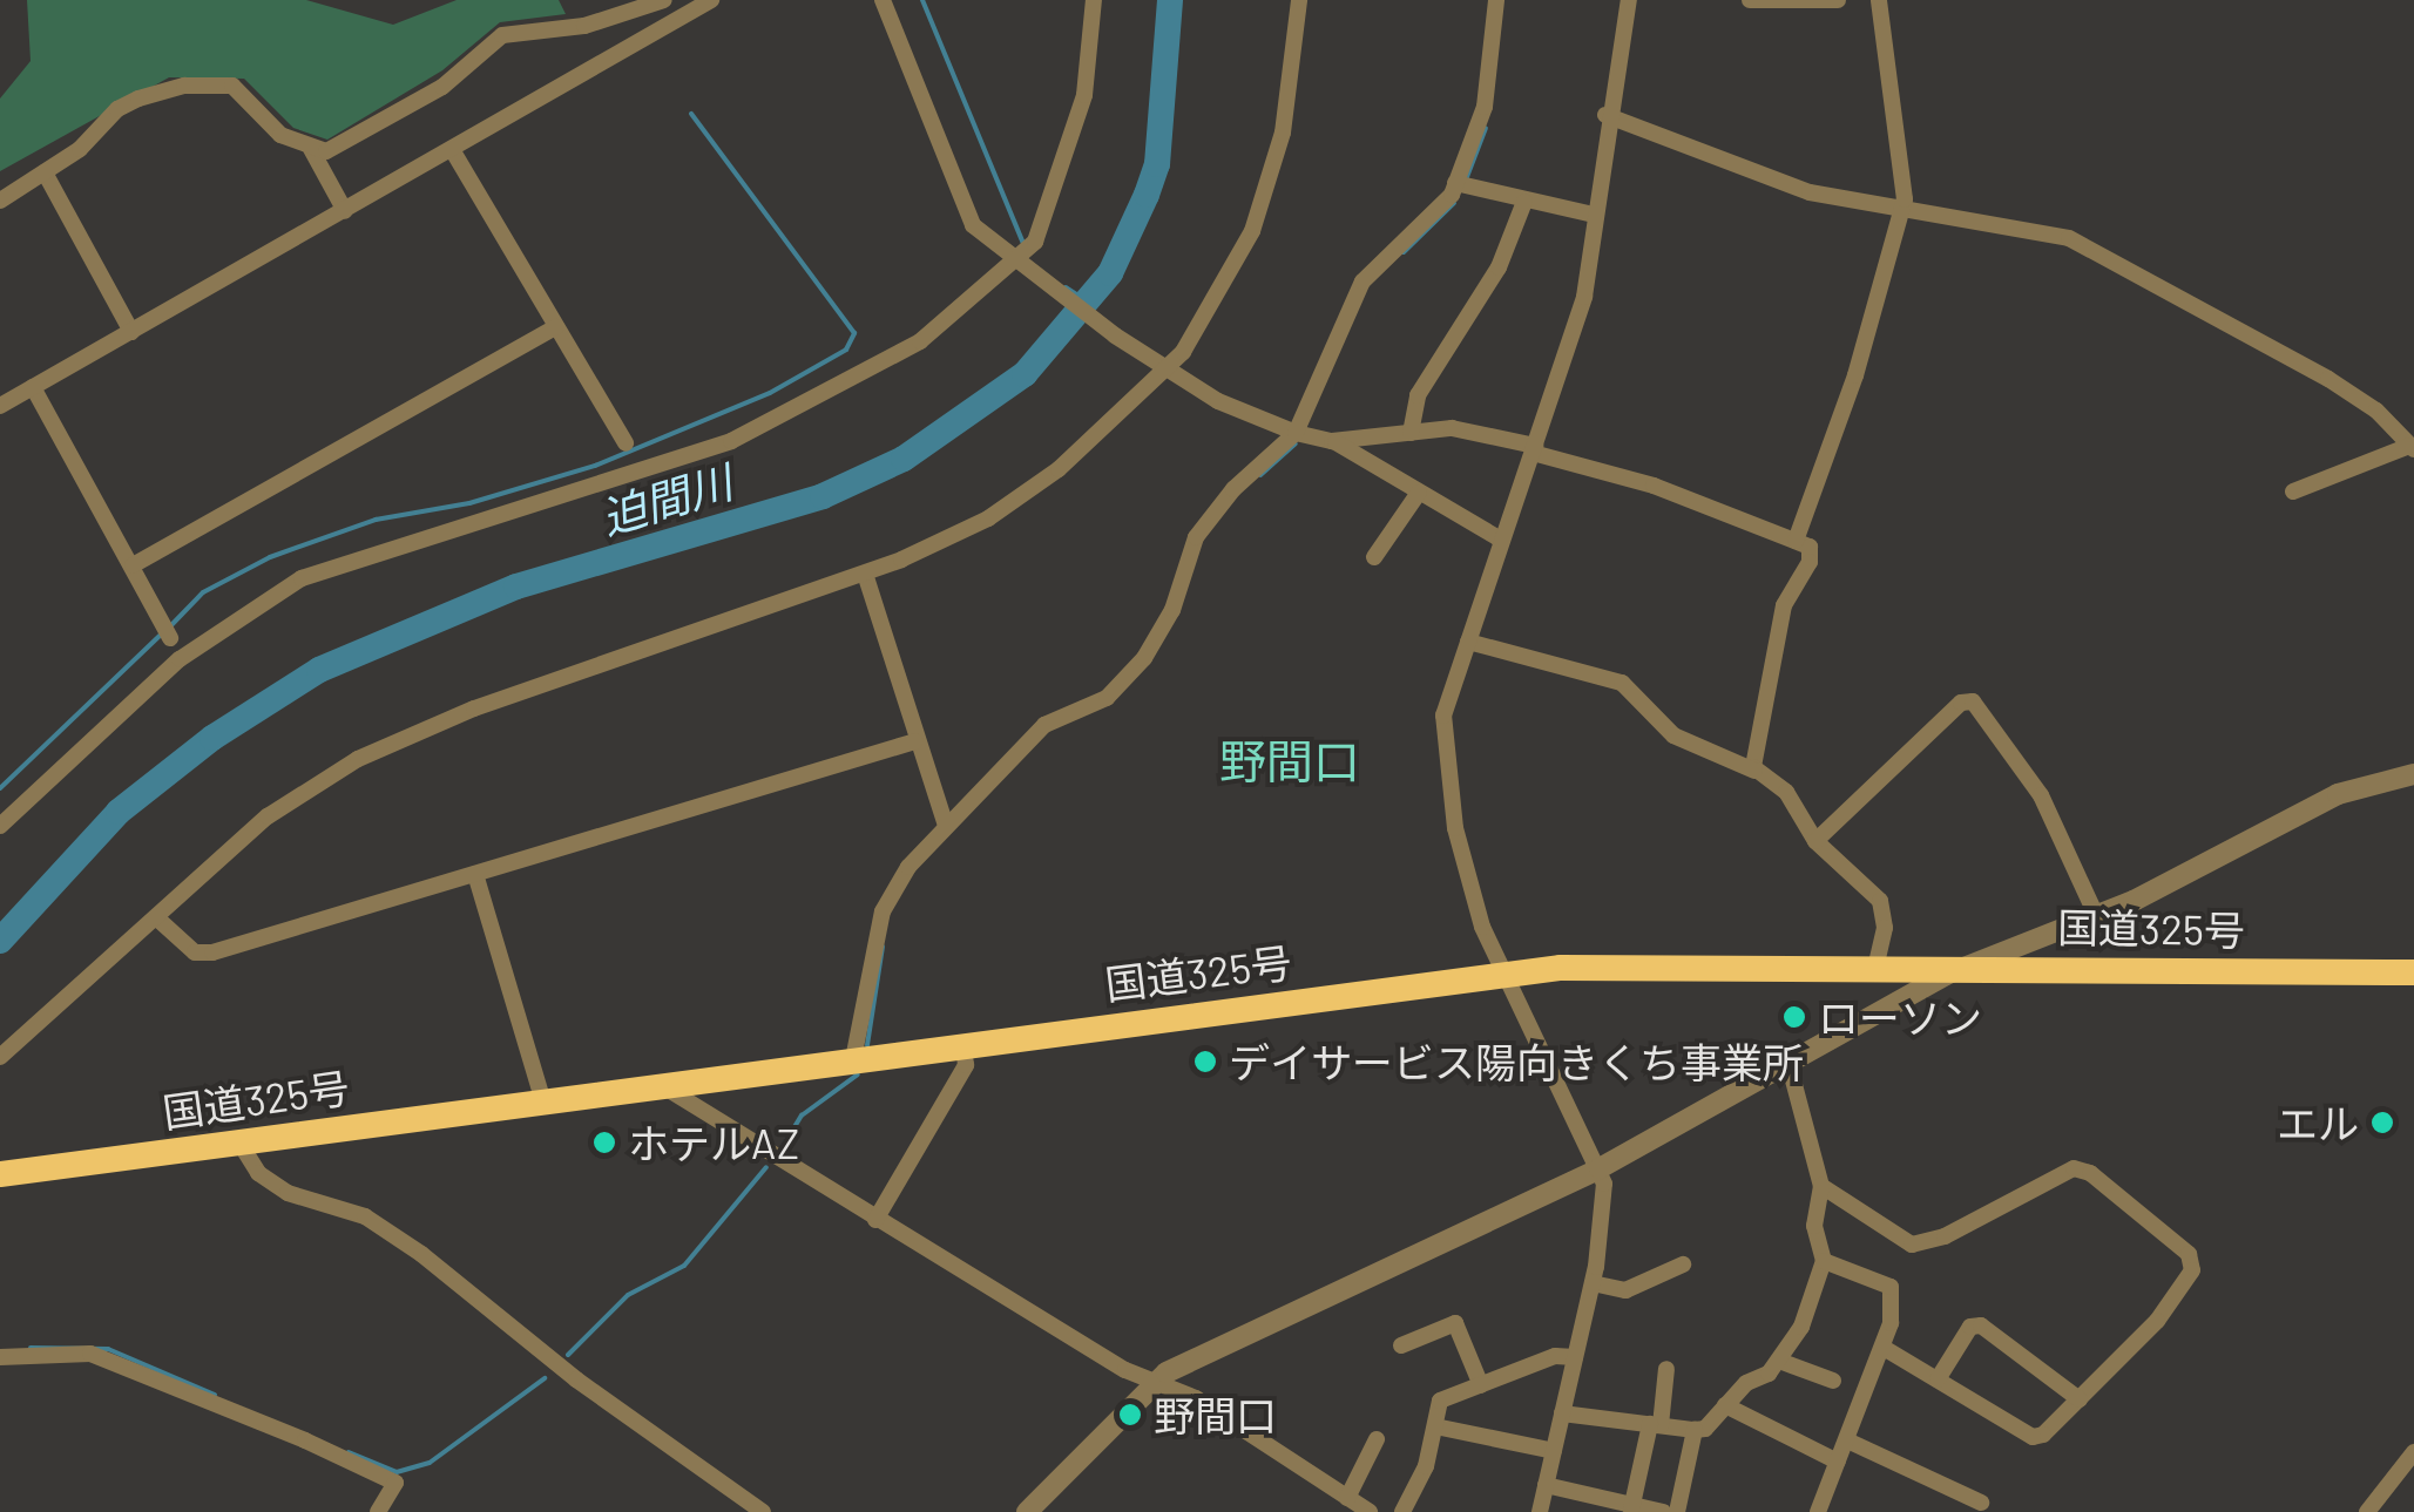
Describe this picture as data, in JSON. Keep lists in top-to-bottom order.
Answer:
{
  "streets": {
    "highway": ["国道325号"]
  },
  "districts": ["野間口"],
  "water": ["迫間川"],
  "places": [
    "ローソン",
    "デイサービス陽向きくち事業所",
    "エル",
    "ホテルAZ",
    "野間口"
  ]
}
